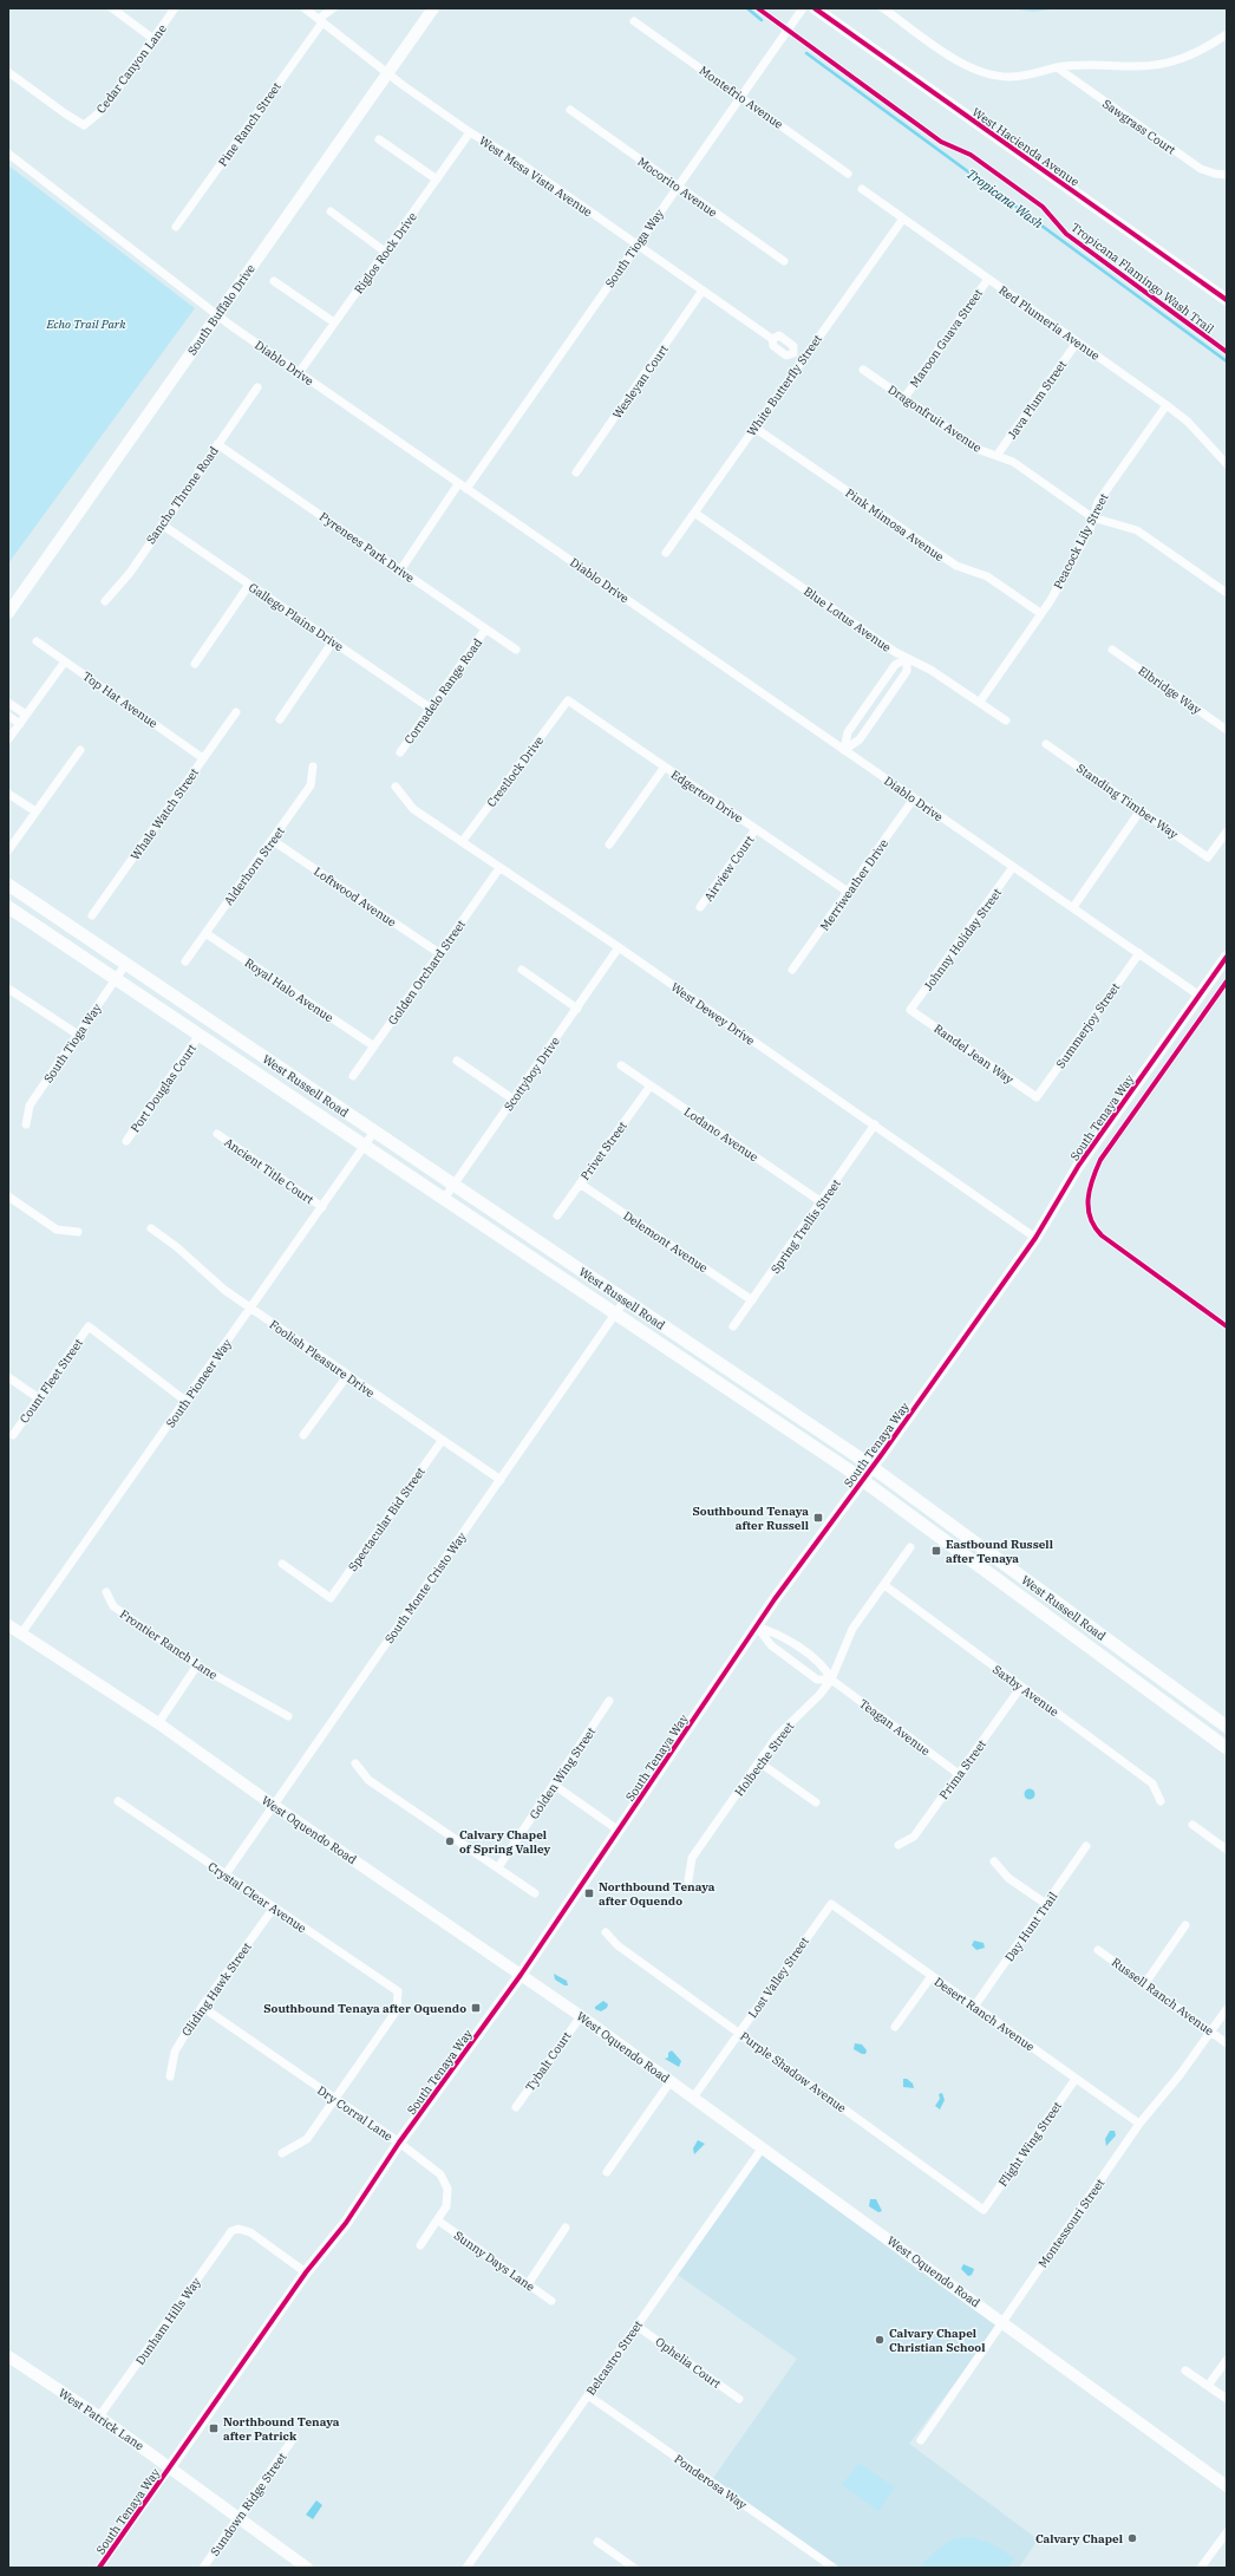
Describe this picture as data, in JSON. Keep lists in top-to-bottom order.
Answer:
{
  "streets": {
    "main road": ["West Russell Road"],
    "street": [
      "Cedar Canyon Lane",
      "Montefrio Avenue",
      "Pine Ranch Street",
      "Sawgrass Court",
      "West Hacienda Avenue",
      "West Mesa Vista Avenue",
      "Mocorito Avenue",
      "South Tioga Way",
      "Riglos Rock Drive",
      "South Buffalo Drive",
      "Red Plumeria Avenue",
      "Maroon Guava Street",
      "Diablo Drive",
      "Wesleyan Court",
      "White Butterfly Street",
      "Java Plum Street",
      "Dragonfruit Avenue",
      "Sancho Throne Road",
      "Pink Mimosa Avenue",
      "Peacock Lily Street",
      "Pyrenees Park Drive",
      "Gallego Plains Drive",
      "Blue Lotus Avenue",
      "Elbridge Way",
      "Cornadelo Range Road",
      "Top Hat Avenue",
      "Crestlock Drive",
      "Edgerton Drive",
      "Standing Timber Way",
      "Whale Watch Street",
      "Alderhorn Street",
      "Airview Court",
      "Merriweather Drive",
      "Loftwood Avenue",
      "Johnny Holiday Street",
      "Golden Orchard Street",
      "Royal Halo Avenue",
      "West Dewey Drive",
      "Summerjoy Street",
      "Randel Jean Way",
      "Scottyboy Drive",
      "Port Douglas Court",
      "South Tenaya Way",
      "Lodano Avenue",
      "Privet Street",
      "Ancient Title Court",
      "Spring Trellis Street",
      "Delemont Avenue",
      "Foolish Pleasure Drive",
      "Count Fleet Street",
      "South Pioneer Way",
      "Spectacular Bid Street",
      "South Monte Cristo Way",
      "Frontier Ranch Lane",
      "Saxby Avenue",
      "Teagan Avenue",
      "Holbeche Street",
      "Prima Street",
      "Golden Wing Street",
      "West Oquendo Road",
      "Crystal Clear Avenue",
      "Day Hunt Trail",
      "Lost Valley Street",
      "Gliding Hawk Street",
      "Russell Ranch Avenue",
      "Desert Ranch Avenue",
      "Tybalt Court",
      "Purple Shadow Avenue",
      "Dry Corral Lane",
      "Flight Wing Street",
      "Montessouri Street",
      "Sunny Days Lane",
      "Dunham Hills Way",
      "Belcastro Street",
      "Ophelia Court",
      "West Patrick Lane",
      "Ponderosa Way",
      "Sundown Ridge Street"
    ],
    "cycle path": ["Tropicana Flamingo Wash Trail"]
  },
  "crossings": [
    ["Montefrio Avenue", "South Tioga Way"],
    ["Pine Ranch Street", "West Mesa Vista Avenue"],
    ["West Mesa Vista Avenue", "South Tioga Way"],
    ["West Mesa Vista Avenue", "Riglos Rock Drive"],
    ["West Mesa Vista Avenue", "South Buffalo Drive"],
    ["West Mesa Vista Avenue", "Wesleyan Court"],
    ["West Mesa Vista Avenue", "White Butterfly Street"],
    ["Mocorito Avenue", "South Tioga Way"],
    ["South Tioga Way", "Diablo Drive"],
    ["South Tioga Way", "West Russell Road"],
    ["Riglos Rock Drive", "Diablo Drive"],
    ["South Buffalo Drive", "Diablo Drive"],
    ["Red Plumeria Avenue", "Maroon Guava Street"],
    ["Red Plumeria Avenue", "White Butterfly Street"],
    ["Red Plumeria Avenue", "Java Plum Street"],
    ["Red Plumeria Avenue", "Peacock Lily Street"],
    ["Maroon Guava Street", "Dragonfruit Avenue"],
    ["Diablo Drive", "Merriweather Drive"],
    ["Diablo Drive", "Johnny Holiday Street"],
    ["Diablo Drive", "Summerjoy Street"],
    ["Diablo Drive", "South Tenaya Way"],
    ["White Butterfly Street", "Pink Mimosa Avenue"],
    ["White Butterfly Street", "Blue Lotus Avenue"],
    ["Java Plum Street", "Dragonfruit Avenue"],
    ["Dragonfruit Avenue", "Peacock Lily Street"],
    ["Sancho Throne Road", "Pyrenees Park Drive"],
    ["Sancho Throne Road", "Gallego Plains Drive"],
    ["Pink Mimosa Avenue", "Peacock Lily Street"],
    ["Peacock Lily Street", "Blue Lotus Avenue"],
    ["Pyrenees Park Drive", "Cornadelo Range Road"],
    ["Gallego Plains Drive", "Cornadelo Range Road"],
    ["Top Hat Avenue", "Whale Watch Street"],
    ["Crestlock Drive", "Edgerton Drive"],
    ["Crestlock Drive", "West Dewey Drive"],
    ["Edgerton Drive", "Airview Court"],
    ["Edgerton Drive", "Merriweather Drive"],
    ["Alderhorn Street", "Loftwood Avenue"],
    ["Alderhorn Street", "Royal Halo Avenue"],
    ["Loftwood Avenue", "Golden Orchard Street"],
    ["Johnny Holiday Street", "Randel Jean Way"],
    ["Golden Orchard Street", "Royal Halo Avenue"],
    ["Golden Orchard Street", "West Dewey Drive"],
    ["West Dewey Drive", "Scottyboy Drive"],
    ["West Dewey Drive", "South Tenaya Way"],
    ["West Dewey Drive", "Spring Trellis Street"],
    ["Summerjoy Street", "Randel Jean Way"],
    ["Scottyboy Drive", "West Russell Road"],
    ["West Russell Road", "Port Douglas Court"],
    ["West Russell Road", "South Tenaya Way"],
    ["West Russell Road", "South Pioneer Way"],
    ["West Russell Road", "South Monte Cristo Way"],
    ["South Tenaya Way", "Teagan Avenue"],
    ["South Tenaya Way", "West Oquendo Road"],
    ["South Tenaya Way", "Dry Corral Lane"],
    ["South Tenaya Way", "Dunham Hills Way"],
    ["South Tenaya Way", "West Patrick Lane"],
    ["Lodano Avenue", "Privet Street"],
    ["Lodano Avenue", "Spring Trellis Street"],
    ["Privet Street", "Delemont Avenue"],
    ["Ancient Title Court", "South Pioneer Way"],
    ["Spring Trellis Street", "Delemont Avenue"],
    ["Foolish Pleasure Drive", "South Pioneer Way"],
    ["Foolish Pleasure Drive", "Spectacular Bid Street"],
    ["Foolish Pleasure Drive", "South Monte Cristo Way"],
    ["Count Fleet Street", "South Pioneer Way"],
    ["South Pioneer Way", "West Oquendo Road"],
    ["South Monte Cristo Way", "West Oquendo Road"],
    ["South Monte Cristo Way", "Crystal Clear Avenue"],
    ["Saxby Avenue", "Holbeche Street"],
    ["Saxby Avenue", "Prima Street"],
    ["Teagan Avenue", "Holbeche Street"],
    ["Teagan Avenue", "Prima Street"],
    ["West Oquendo Road", "Lost Valley Street"],
    ["West Oquendo Road", "Tybalt Court"],
    ["West Oquendo Road", "Montessouri Street"],
    ["West Oquendo Road", "Belcastro Street"],
    ["Crystal Clear Avenue", "Gliding Hawk Street"],
    ["Crystal Clear Avenue", "Dry Corral Lane"],
    ["Day Hunt Trail", "Desert Ranch Avenue"],
    ["Lost Valley Street", "Desert Ranch Avenue"],
    ["Lost Valley Street", "Purple Shadow Avenue"],
    ["Gliding Hawk Street", "Dry Corral Lane"],
    ["Russell Ranch Avenue", "Montessouri Street"],
    ["Desert Ranch Avenue", "Flight Wing Street"],
    ["Desert Ranch Avenue", "Montessouri Street"],
    ["Purple Shadow Avenue", "Flight Wing Street"],
    ["Dry Corral Lane", "Sunny Days Lane"],
    ["Dunham Hills Way", "West Patrick Lane"],
    ["Belcastro Street", "Ophelia Court"],
    ["Belcastro Street", "Ponderosa Way"],
    ["West Patrick Lane", "Sundown Ridge Street"]
  ],
  "water": ["Tropicana Wash"],
  "parks": ["Echo Trail Park"],
  "places": {
    "transit": [
      "Southbound Tenaya after Russell",
      "Eastbound Russell after Tenaya",
      "Northbound Tenaya after Oquendo",
      "Southbound Tenaya after Oquendo",
      "Northbound Tenaya after Patrick"
    ],
    "other": ["Calvary Chapel of Spring Valley", "Calvary Chapel Christian School", "Calvary Chapel"]
  }
}
